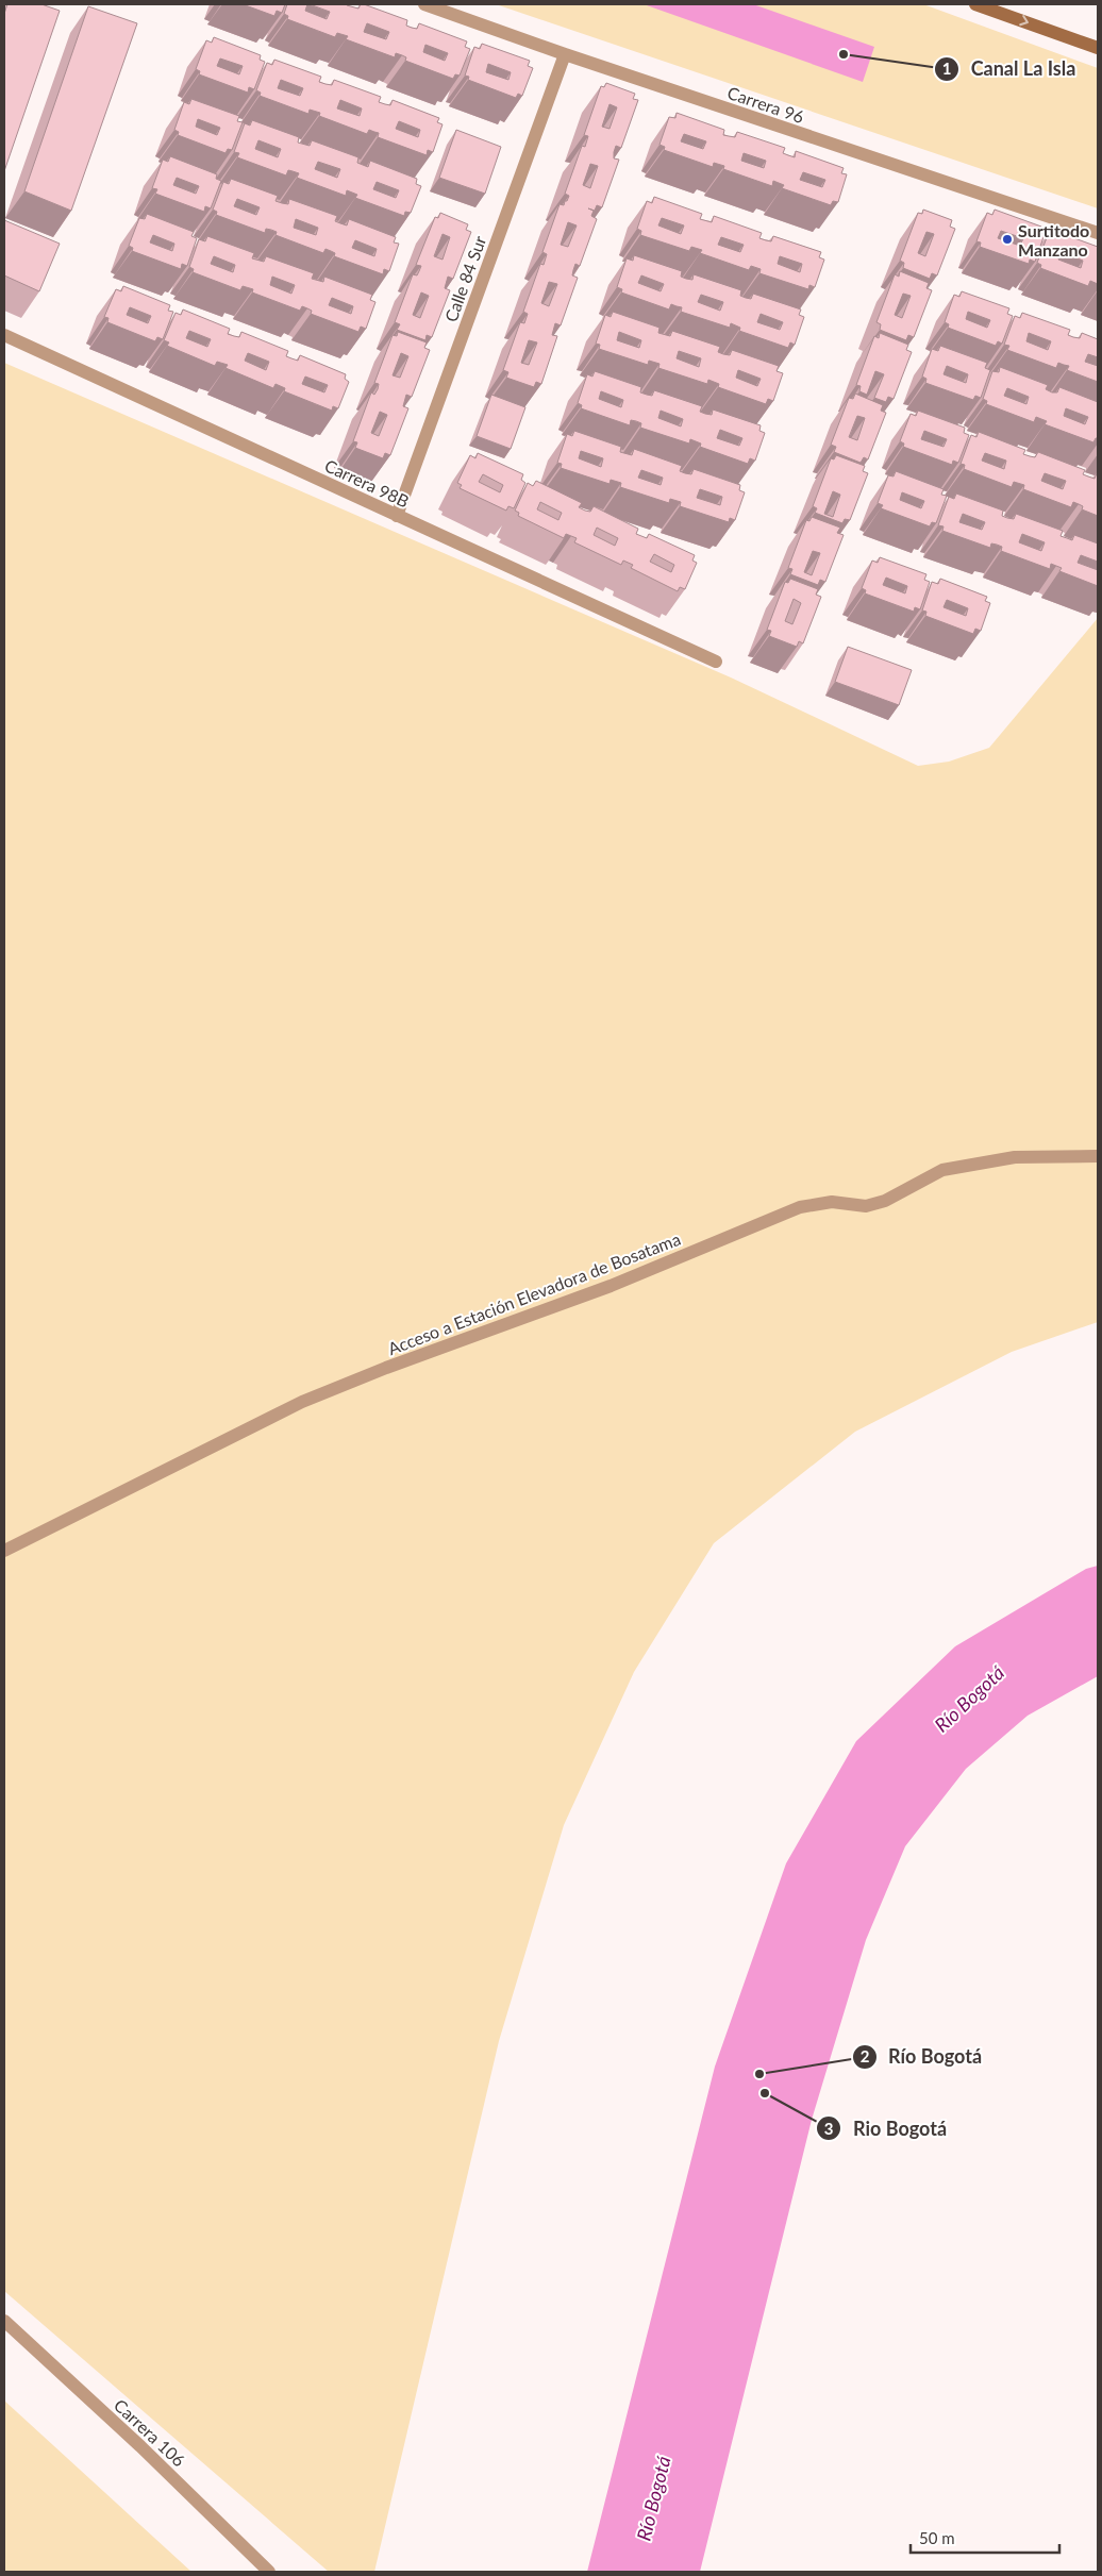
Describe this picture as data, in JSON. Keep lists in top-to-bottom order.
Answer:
{
  "streets": {
    "street": [
      "Carrera 96",
      "Calle 84 Sur",
      "Carrera 98B",
      "Acceso a Estación Elevadora de Bosatama",
      "Carrera 106"
    ]
  },
  "crossings": [
    ["Carrera 96", "Calle 84 Sur"],
    ["Calle 84 Sur", "Carrera 98B"]
  ],
  "water": ["Río Bogotá"],
  "places": [
    "Canal La Isla",
    "Surtitodo Manzano",
    "Río Bogotá",
    "Rio Bogotá"
  ],
  "scale_bar": "50 m"
}
